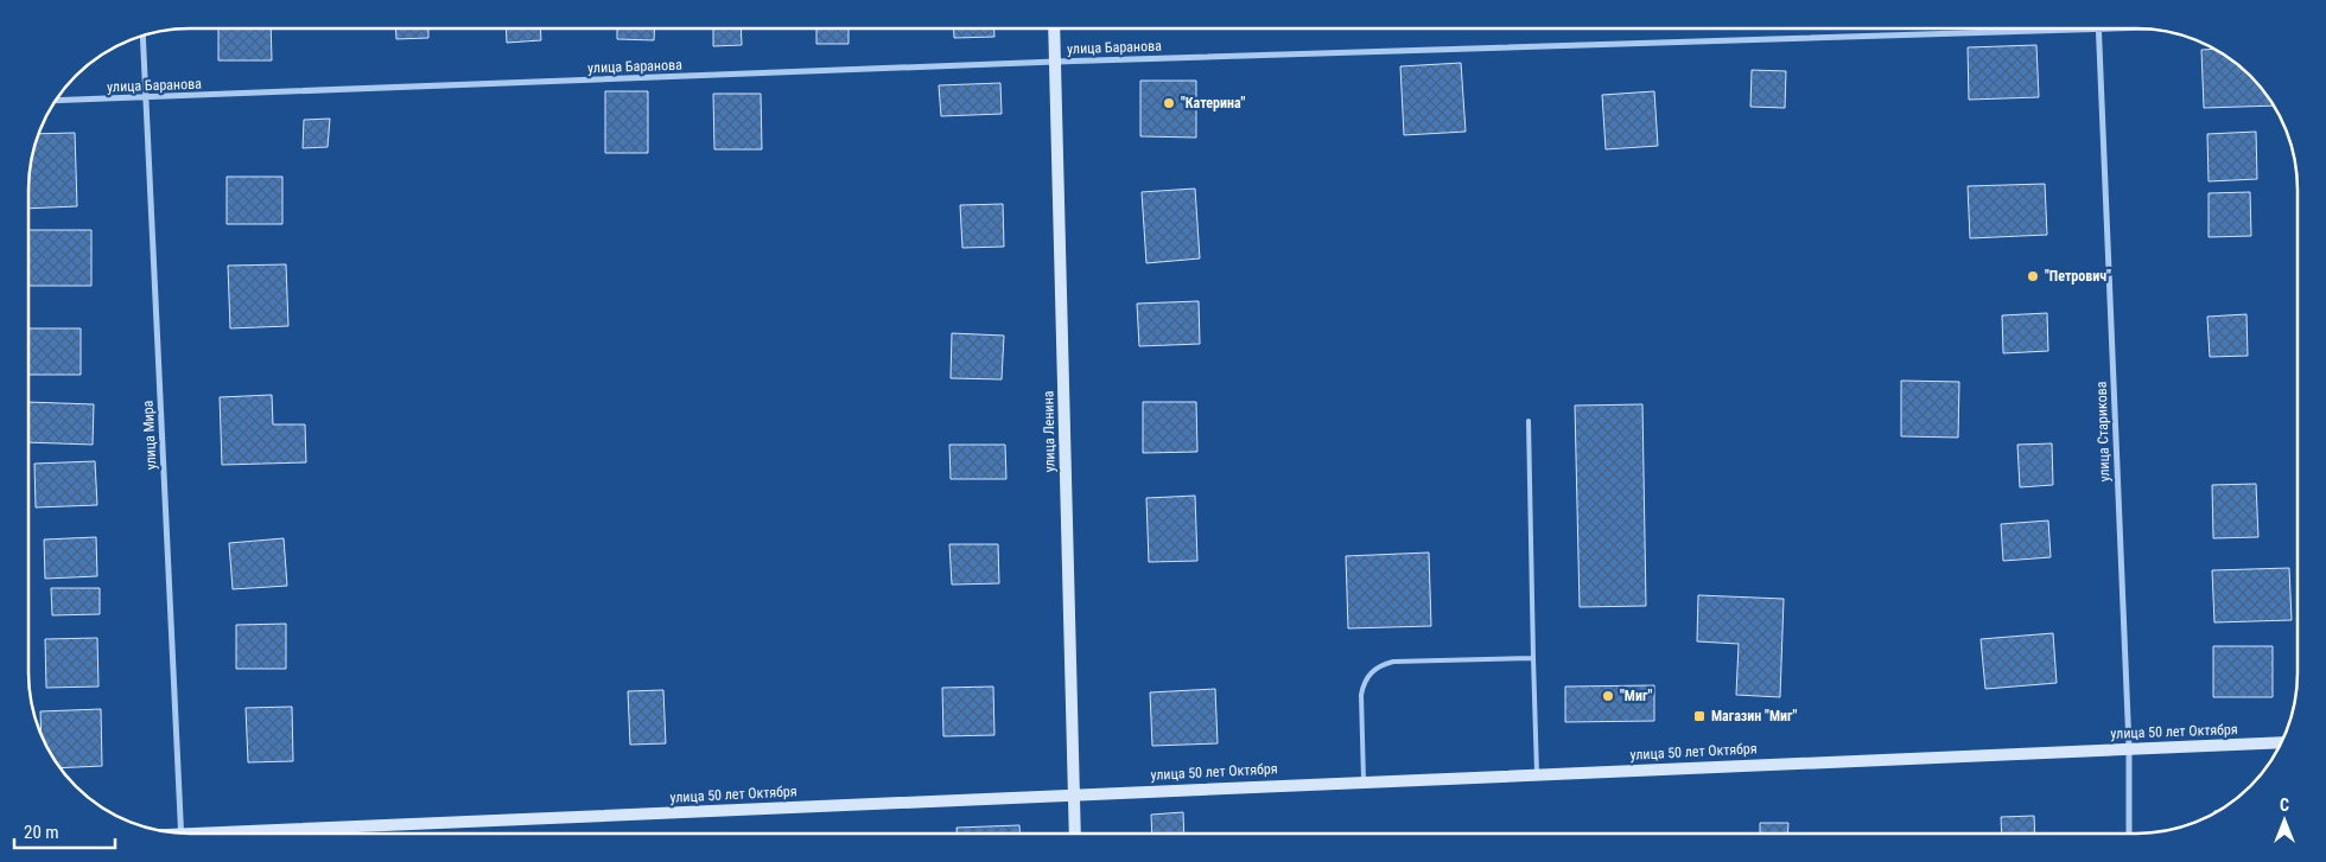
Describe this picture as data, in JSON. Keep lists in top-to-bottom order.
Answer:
{
  "streets": {
    "main road": ["улица Ленина", "улица 50 лет Октября"],
    "street": ["улица Баранова", "улица Старикова", "улица Мира"]
  },
  "crossings": [
    ["улица Баранова", "улица Ленина"],
    ["улица Баранова", "улица Старикова"],
    ["улица Баранова", "улица Мира"],
    ["улица Ленина", "улица 50 лет Октября"],
    ["улица Старикова", "улица 50 лет Октября"]
  ],
  "places": {
    "other": ["\"Катерина\"", "\"Петрович\"", "\"Миг\""],
    "transit": ["Магазин \"Миг\""]
  },
  "scale_bar": "20 m",
  "north": "top"
}
